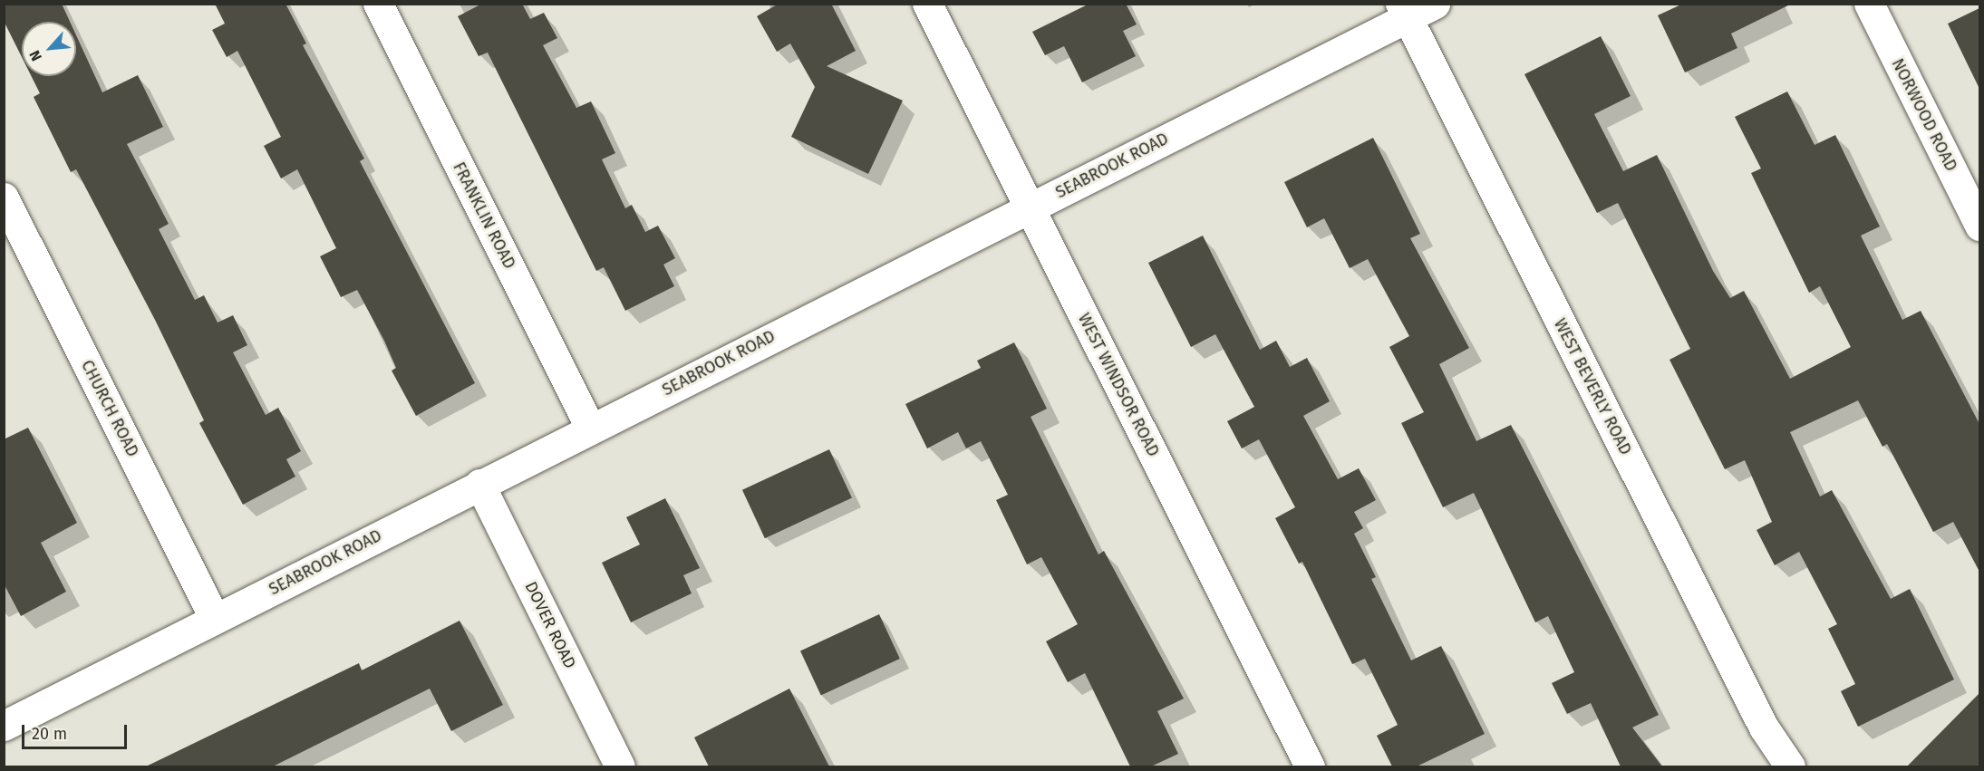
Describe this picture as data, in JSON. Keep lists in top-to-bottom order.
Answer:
{
  "streets": {
    "street": [
      "NORWOOD ROAD",
      "SEABROOK ROAD",
      "FRANKLIN ROAD",
      "WEST WINDSOR ROAD",
      "WEST BEVERLY ROAD",
      "CHURCH ROAD",
      "DOVER ROAD"
    ]
  },
  "crossings": [
    ["SEABROOK ROAD", "FRANKLIN ROAD"],
    ["SEABROOK ROAD", "WEST WINDSOR ROAD"],
    ["SEABROOK ROAD", "WEST BEVERLY ROAD"],
    ["SEABROOK ROAD", "CHURCH ROAD"],
    ["SEABROOK ROAD", "DOVER ROAD"]
  ],
  "scale_bar": "20 m",
  "north": "bottom left"
}
